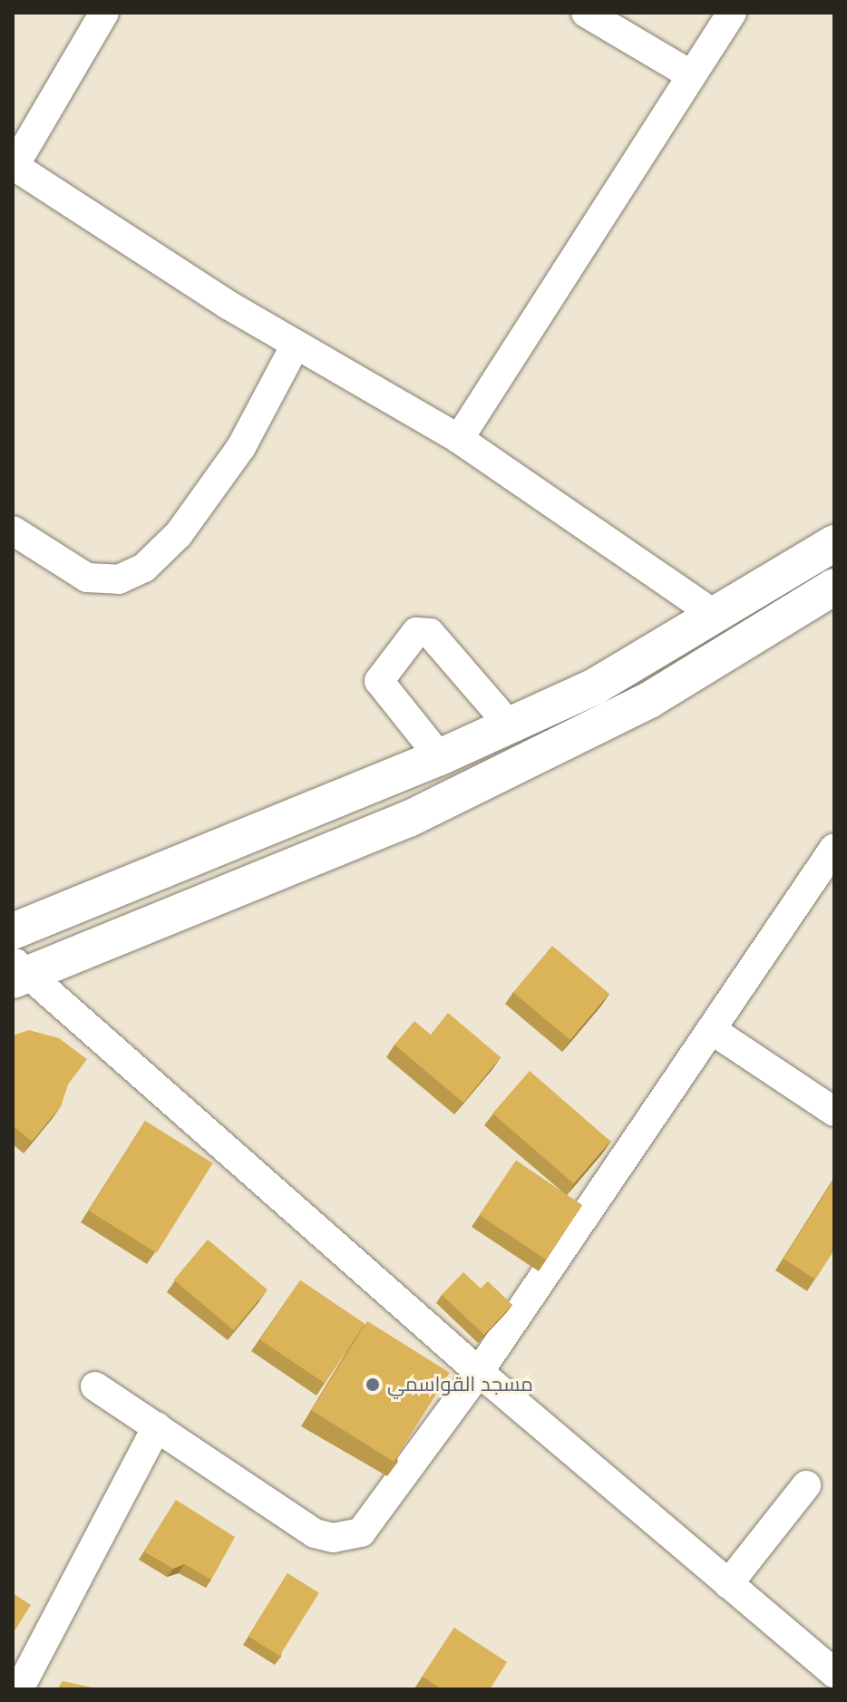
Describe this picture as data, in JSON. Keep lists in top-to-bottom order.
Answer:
{
  "places": ["مسجد القواسمي"]
}
